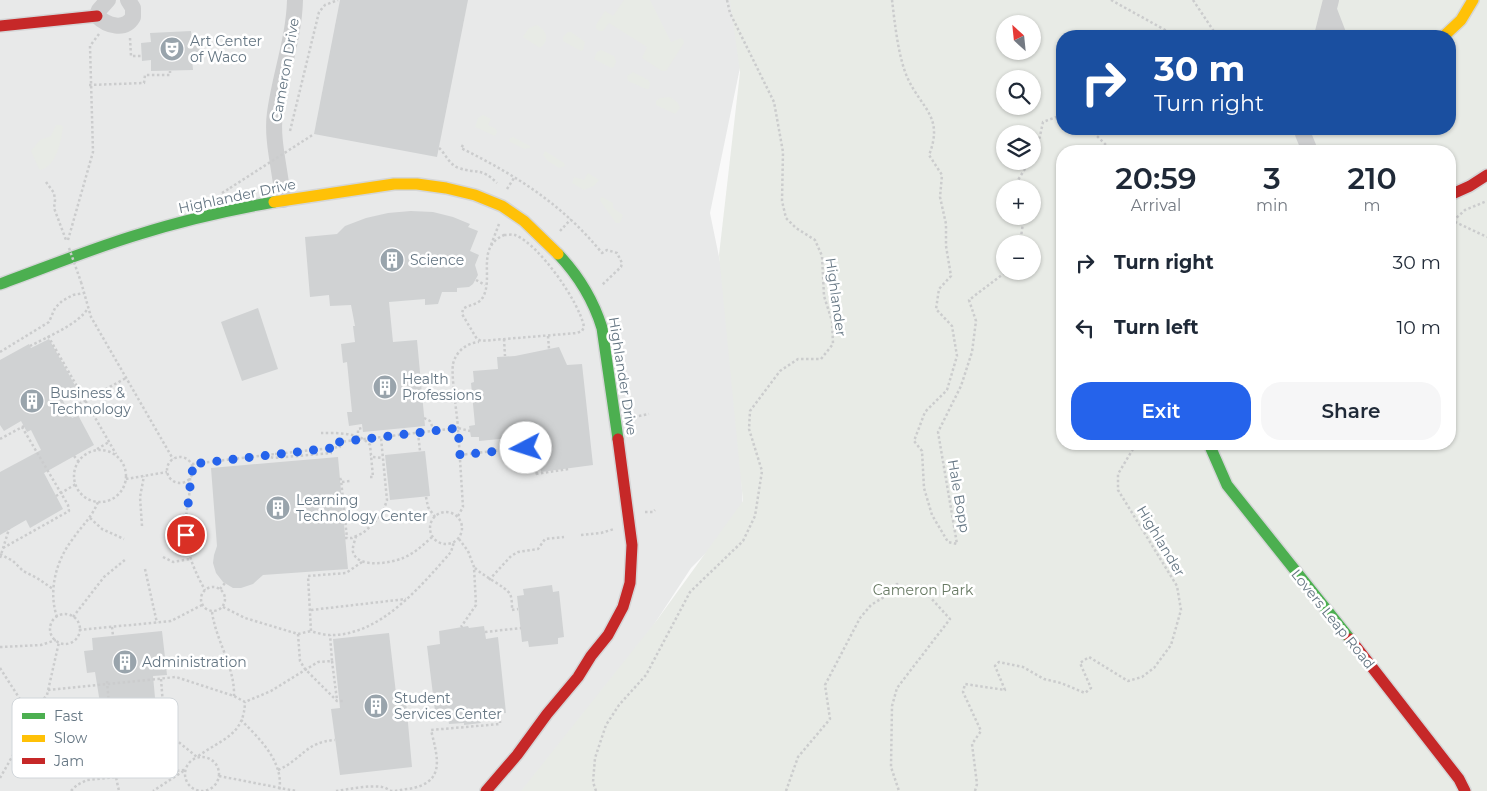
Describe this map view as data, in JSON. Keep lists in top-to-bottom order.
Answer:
{
  "streets": {
    "street": ["Cameron Drive", "Highlander Drive", "Lovers Leap Road"],
    "path": ["Highlander", "Hale Bopp"]
  },
  "crossings": [
    ["Cameron Drive", "Highlander Drive"]
  ],
  "parks": ["Cameron Park"],
  "places": {
    "theatre": ["Art Center of Waco"],
    "building": [
      "Science",
      "Health Professions",
      "Business & Technology",
      "Learning Technology Center",
      "Administration",
      "Student Services Center"
    ]
  },
  "legend": ["Fast", "Slow", "Jam"],
  "north": "top left",
  "page": {
    "map_buttons": ["+", "−"],
    "turn": ["30 m", "Turn right"],
    "eta": [
      "20:59",
      "Arrival",
      "3",
      "min",
      "210",
      "m"
    ],
    "list": [
      {
        "name": "Turn right",
        "value": "30 m"
      },
      {
        "name": "Turn left",
        "value": "10 m"
      }
    ],
    "buttons": ["Exit", "Share"]
  }
}
